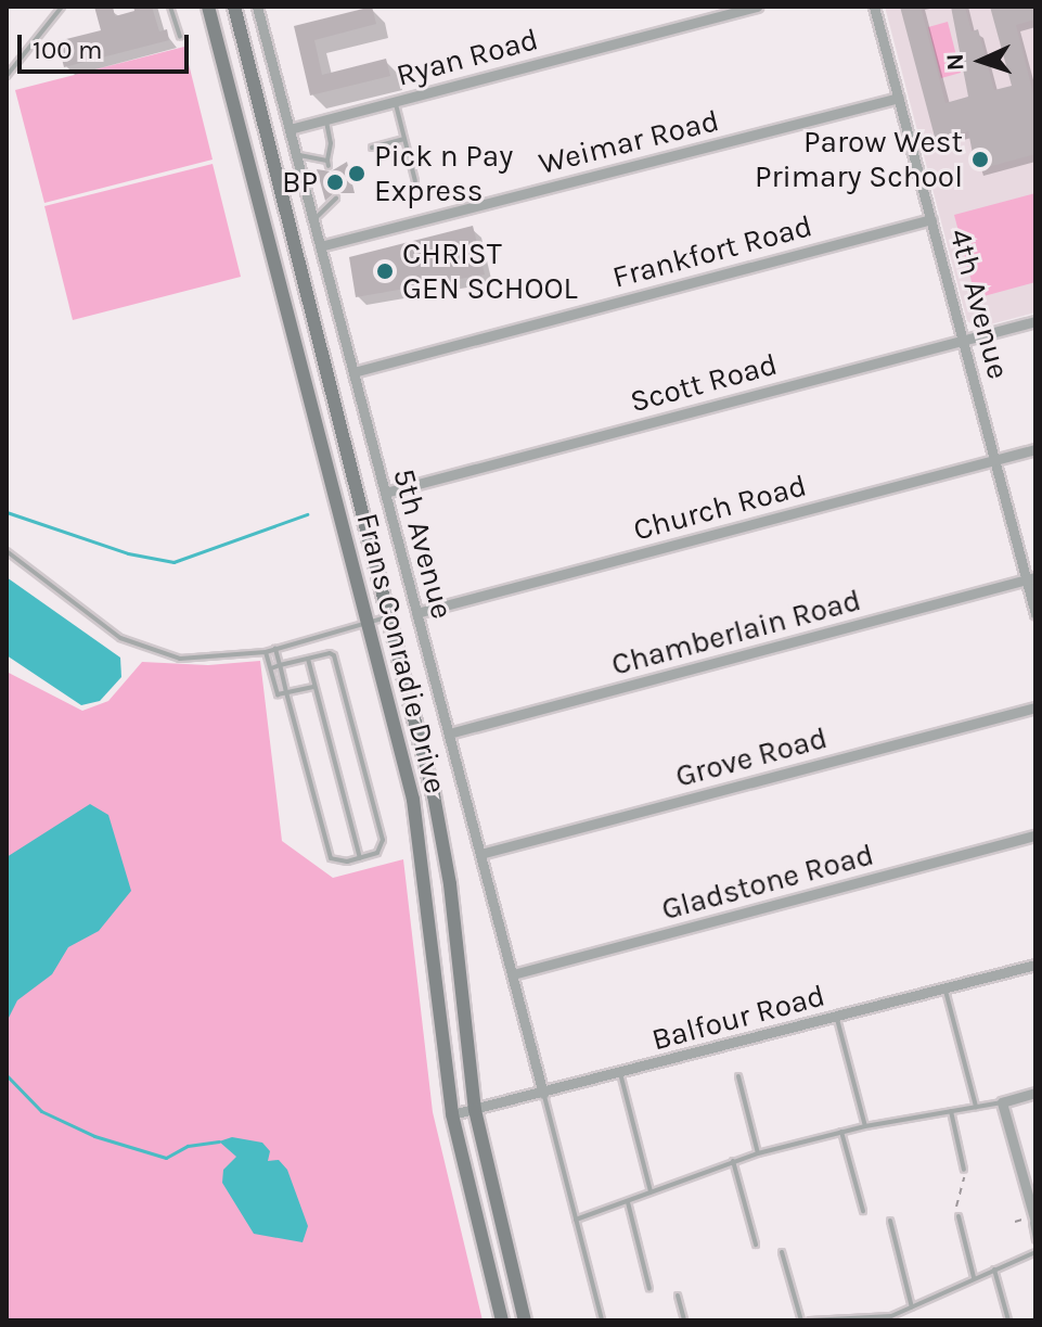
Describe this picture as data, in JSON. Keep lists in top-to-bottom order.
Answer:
{
  "streets": {
    "main road": ["Frans Conradie Drive"],
    "street": [
      "Ryan Road",
      "Weimar Road",
      "Frankfort Road",
      "4th Avenue",
      "Scott Road",
      "Church Road",
      "5th Avenue",
      "Chamberlain Road",
      "Grove Road",
      "Gladstone Road",
      "Balfour Road"
    ]
  },
  "crossings": [
    ["Ryan Road", "5th Avenue"],
    ["Weimar Road", "4th Avenue"],
    ["Weimar Road", "5th Avenue"],
    ["Frankfort Road", "4th Avenue"],
    ["Frankfort Road", "5th Avenue"],
    ["4th Avenue", "Scott Road"],
    ["4th Avenue", "Church Road"],
    ["4th Avenue", "Chamberlain Road"],
    ["Scott Road", "5th Avenue"],
    ["Church Road", "5th Avenue"],
    ["5th Avenue", "Chamberlain Road"],
    ["5th Avenue", "Grove Road"],
    ["5th Avenue", "Gladstone Road"],
    ["5th Avenue", "Balfour Road"],
    ["Frans Conradie Drive", "Balfour Road"]
  ],
  "places": [
    "Parow West Primary School",
    "Pick n Pay Express",
    "BP",
    "CHRIST GEN SCHOOL"
  ],
  "scale_bar": "100 m",
  "north": "left"
}
